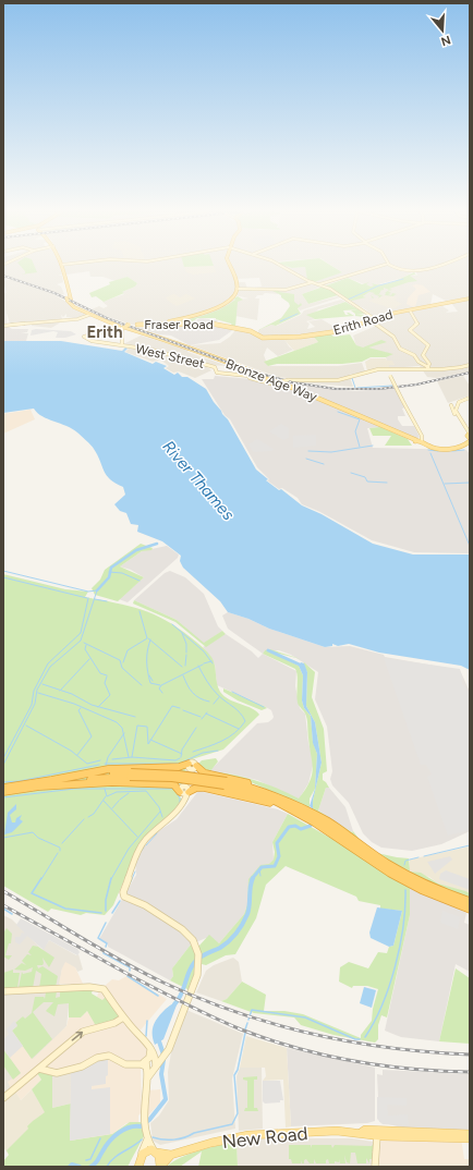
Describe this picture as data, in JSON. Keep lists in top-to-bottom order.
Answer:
{
  "streets": {
    "main road": [
      "Erith Road",
      "Fraser Road",
      "Bronze Age Way",
      "New Road"
    ],
    "street": ["West Street"]
  },
  "crossings": [
    ["Erith Road", "Fraser Road"],
    ["West Street", "Bronze Age Way"]
  ],
  "districts": ["Erith"],
  "water": ["River Thames"],
  "north": "bottom"
}
